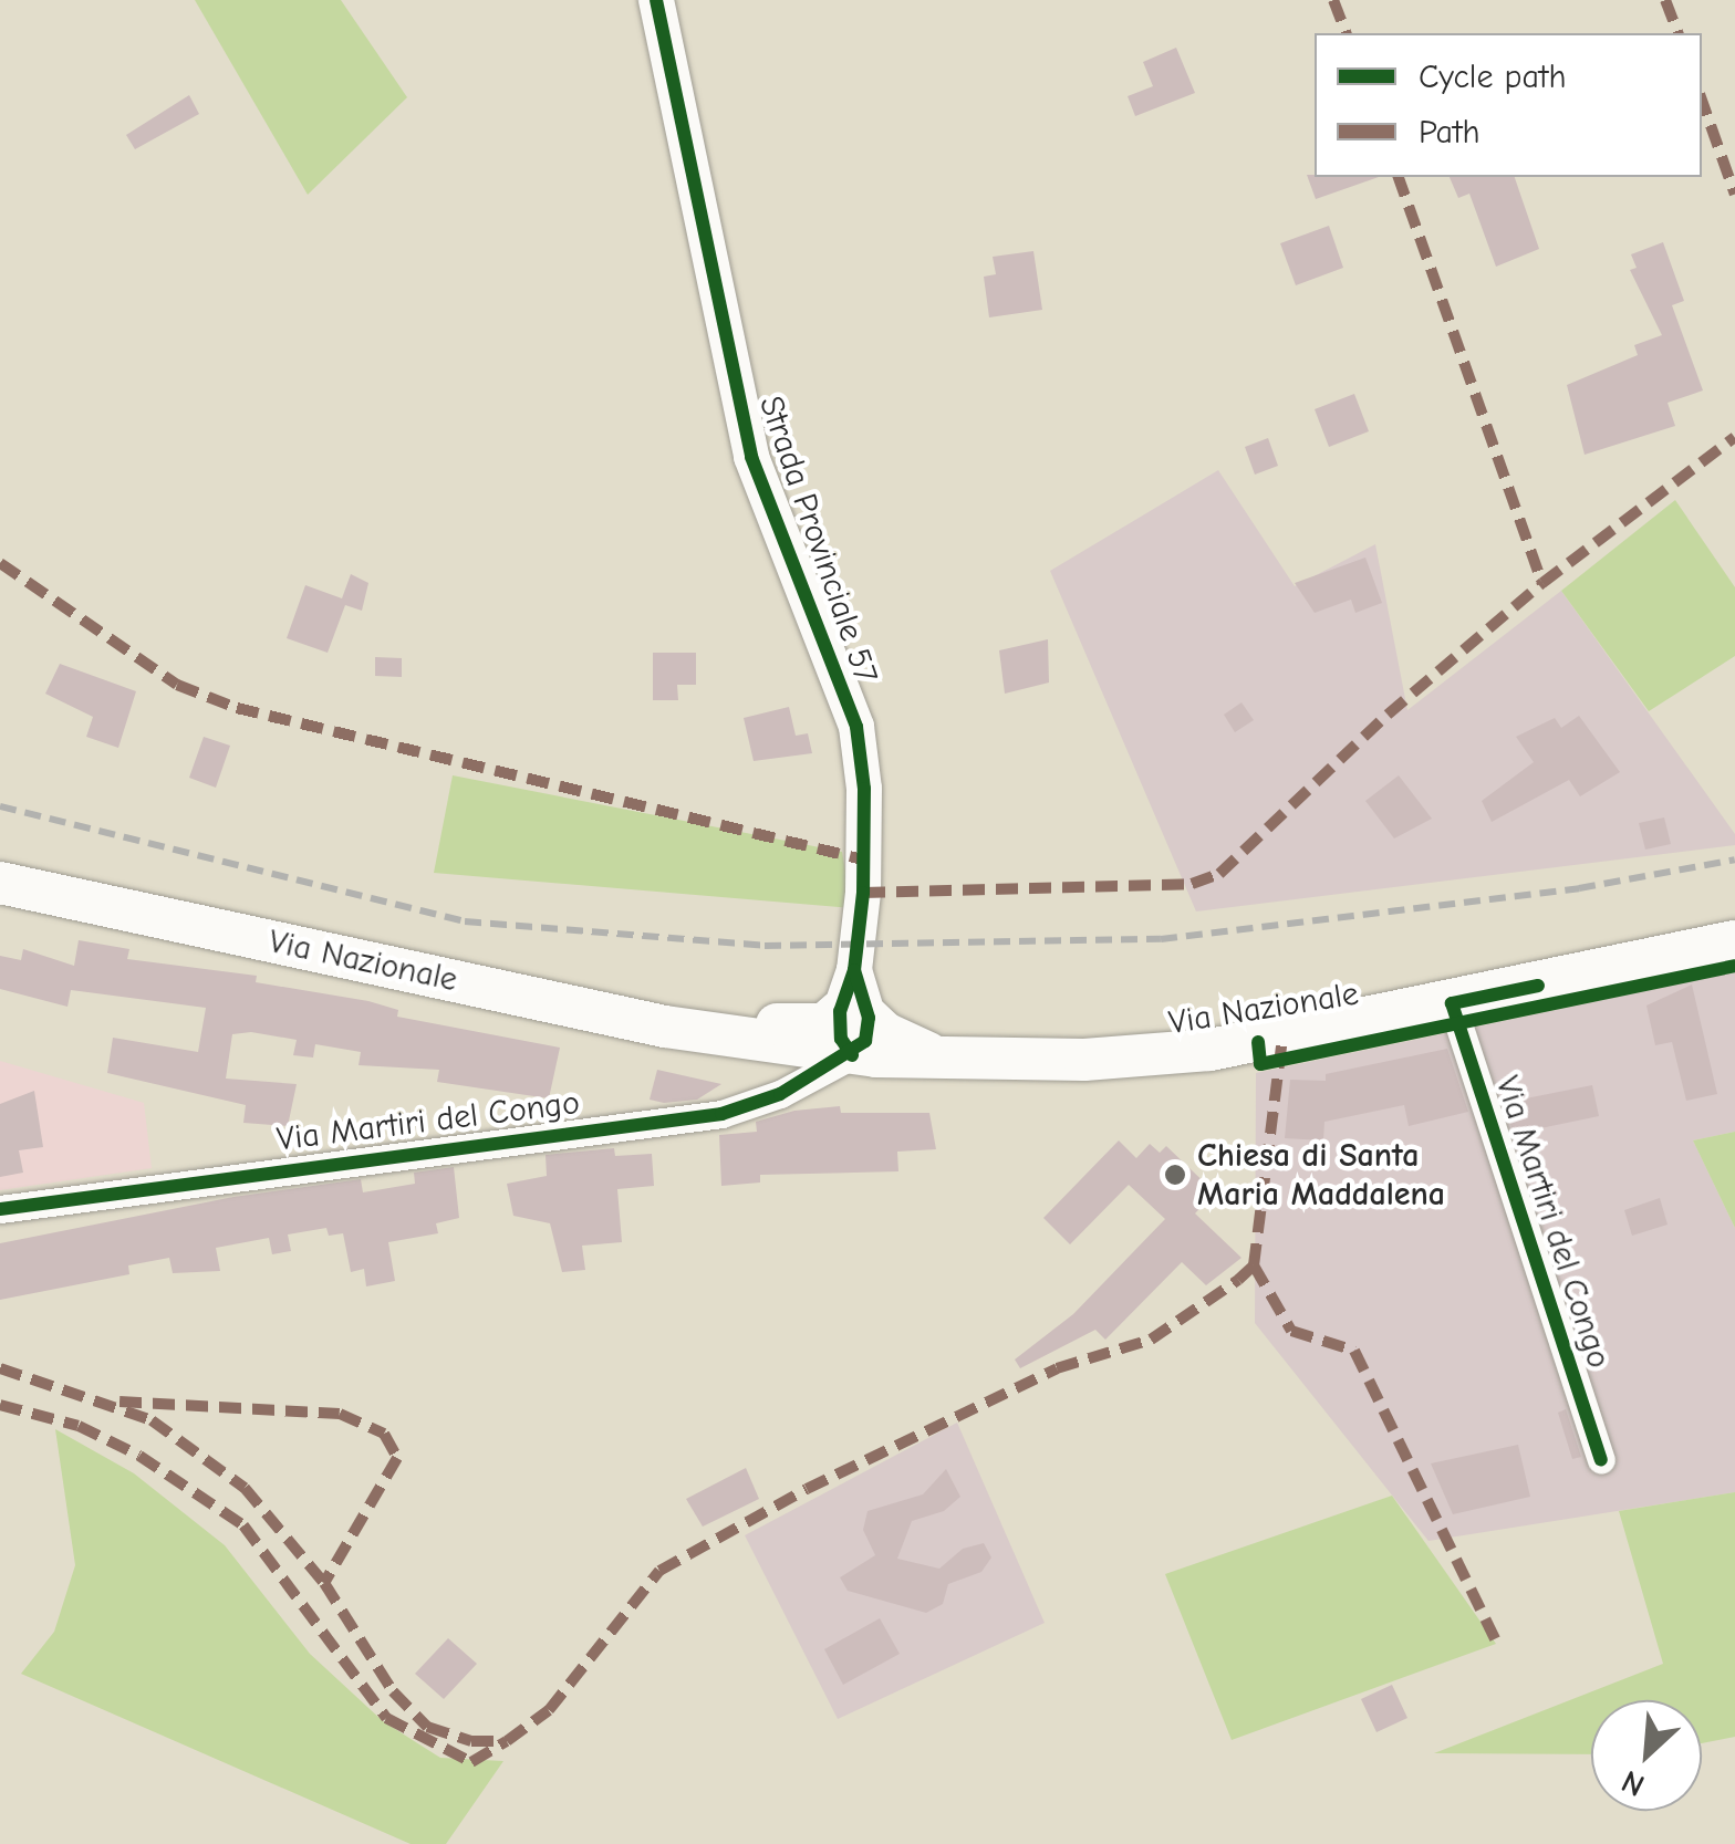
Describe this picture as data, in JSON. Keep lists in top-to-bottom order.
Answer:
{
  "streets": {
    "main road": ["Via Nazionale"],
    "street": ["Strada Provinciale 57", "Via Martiri del Congo"]
  },
  "crossings": [
    ["Strada Provinciale 57", "Via Nazionale"],
    ["Strada Provinciale 57", "Via Martiri del Congo"],
    ["Via Nazionale", "Via Martiri del Congo"]
  ],
  "places": ["Chiesa di Santa Maria Maddalena"],
  "legend": ["Cycle path", "Path"],
  "north": "bottom left"
}
